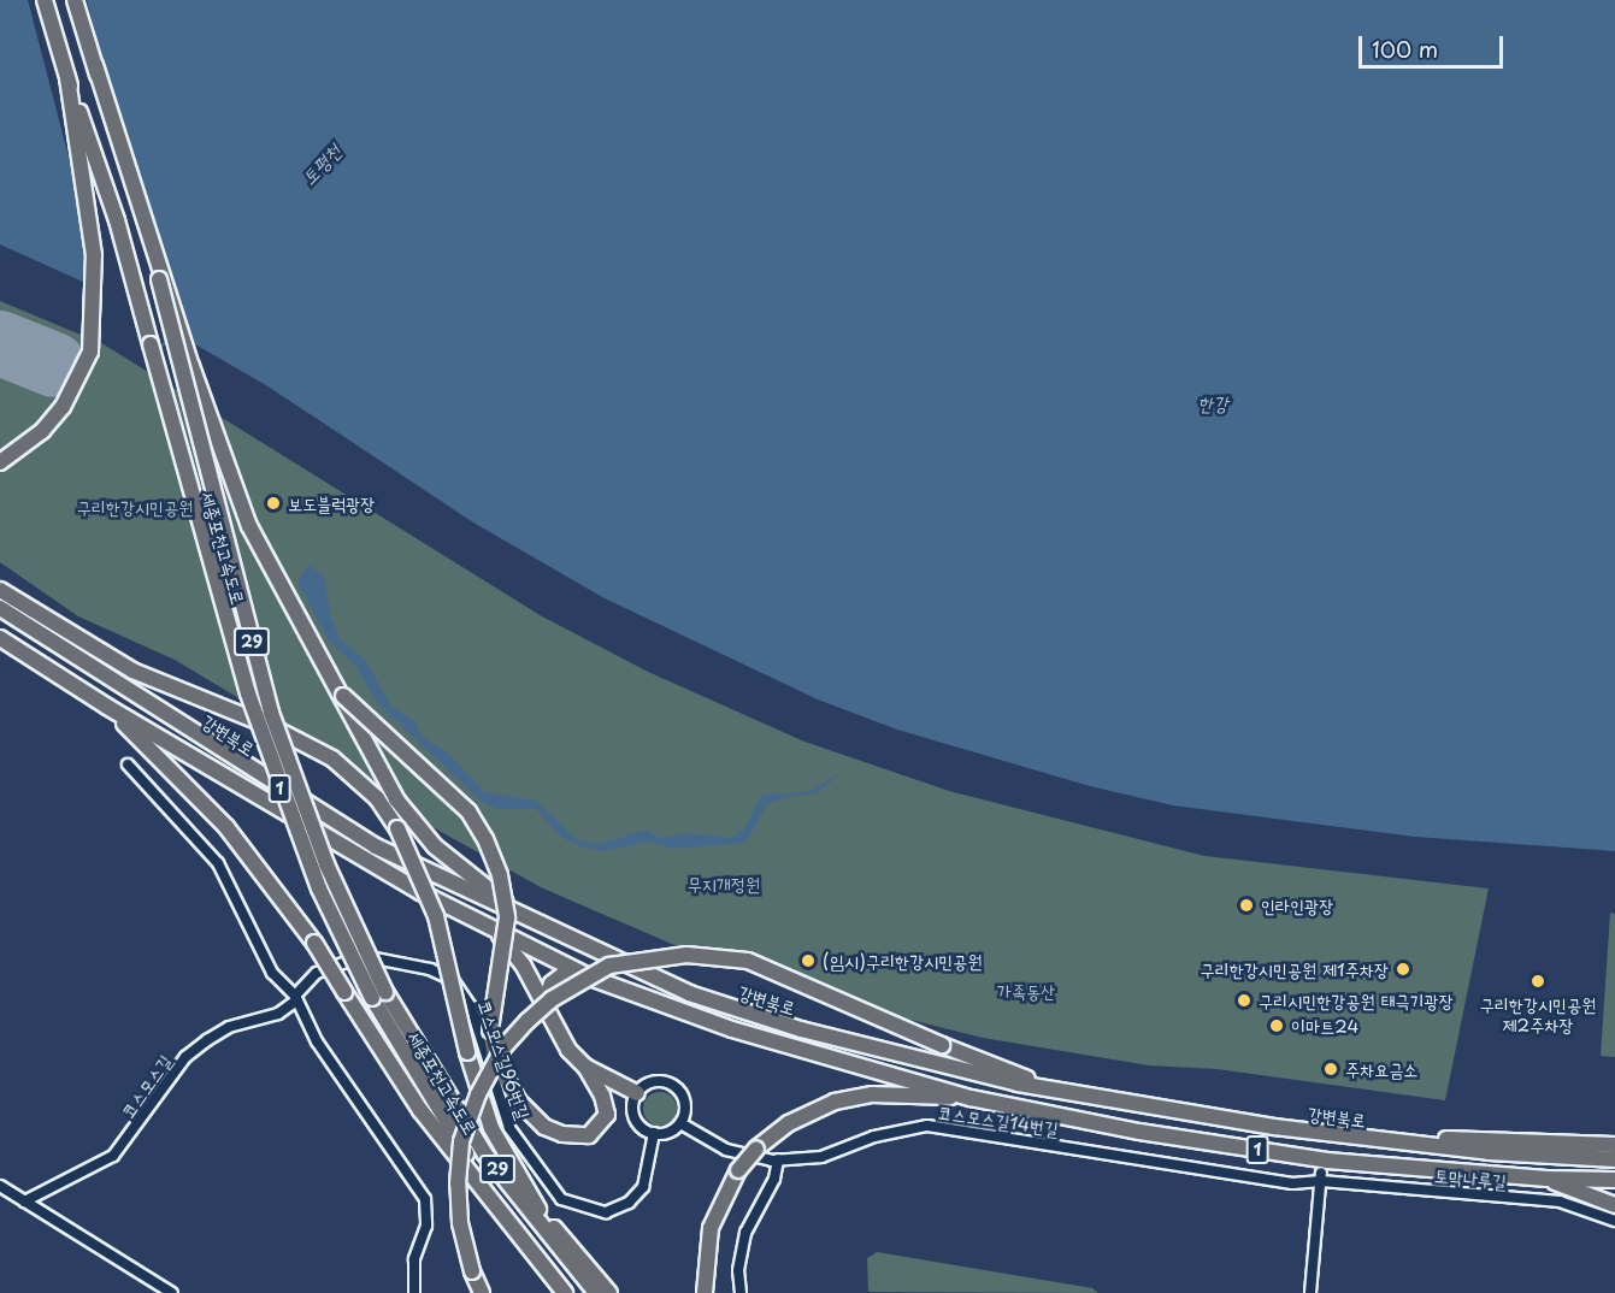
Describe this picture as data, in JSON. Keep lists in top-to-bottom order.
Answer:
{
  "streets": {
    "highway": [
      "세종포천고속도로",
      "29",
      "강변북로",
      "1"
    ],
    "street": [
      "코스모스길96번길",
      "코스모스길",
      "코스모스길14번길",
      "토막나루길"
    ]
  },
  "crossings": [
    ["코스모스길96번길", "코스모스길"],
    ["코스모스길96번길", "코스모스길14번길"],
    ["코스모스길14번길", "토막나루길"]
  ],
  "water": ["토평천", "한강"],
  "parks": ["구리한강시민공원", "무지개정원", "가족동산"],
  "places": [
    "보도블럭광장",
    "인라인광장",
    "(임시)구리한강시민공원",
    "구리한강시민공원 제1주차장",
    "구리한강시민공원 제2주차장",
    "구리시민한강공원 태극기광장",
    "이마트24",
    "주차요금소"
  ],
  "scale_bar": "100 m"
}
